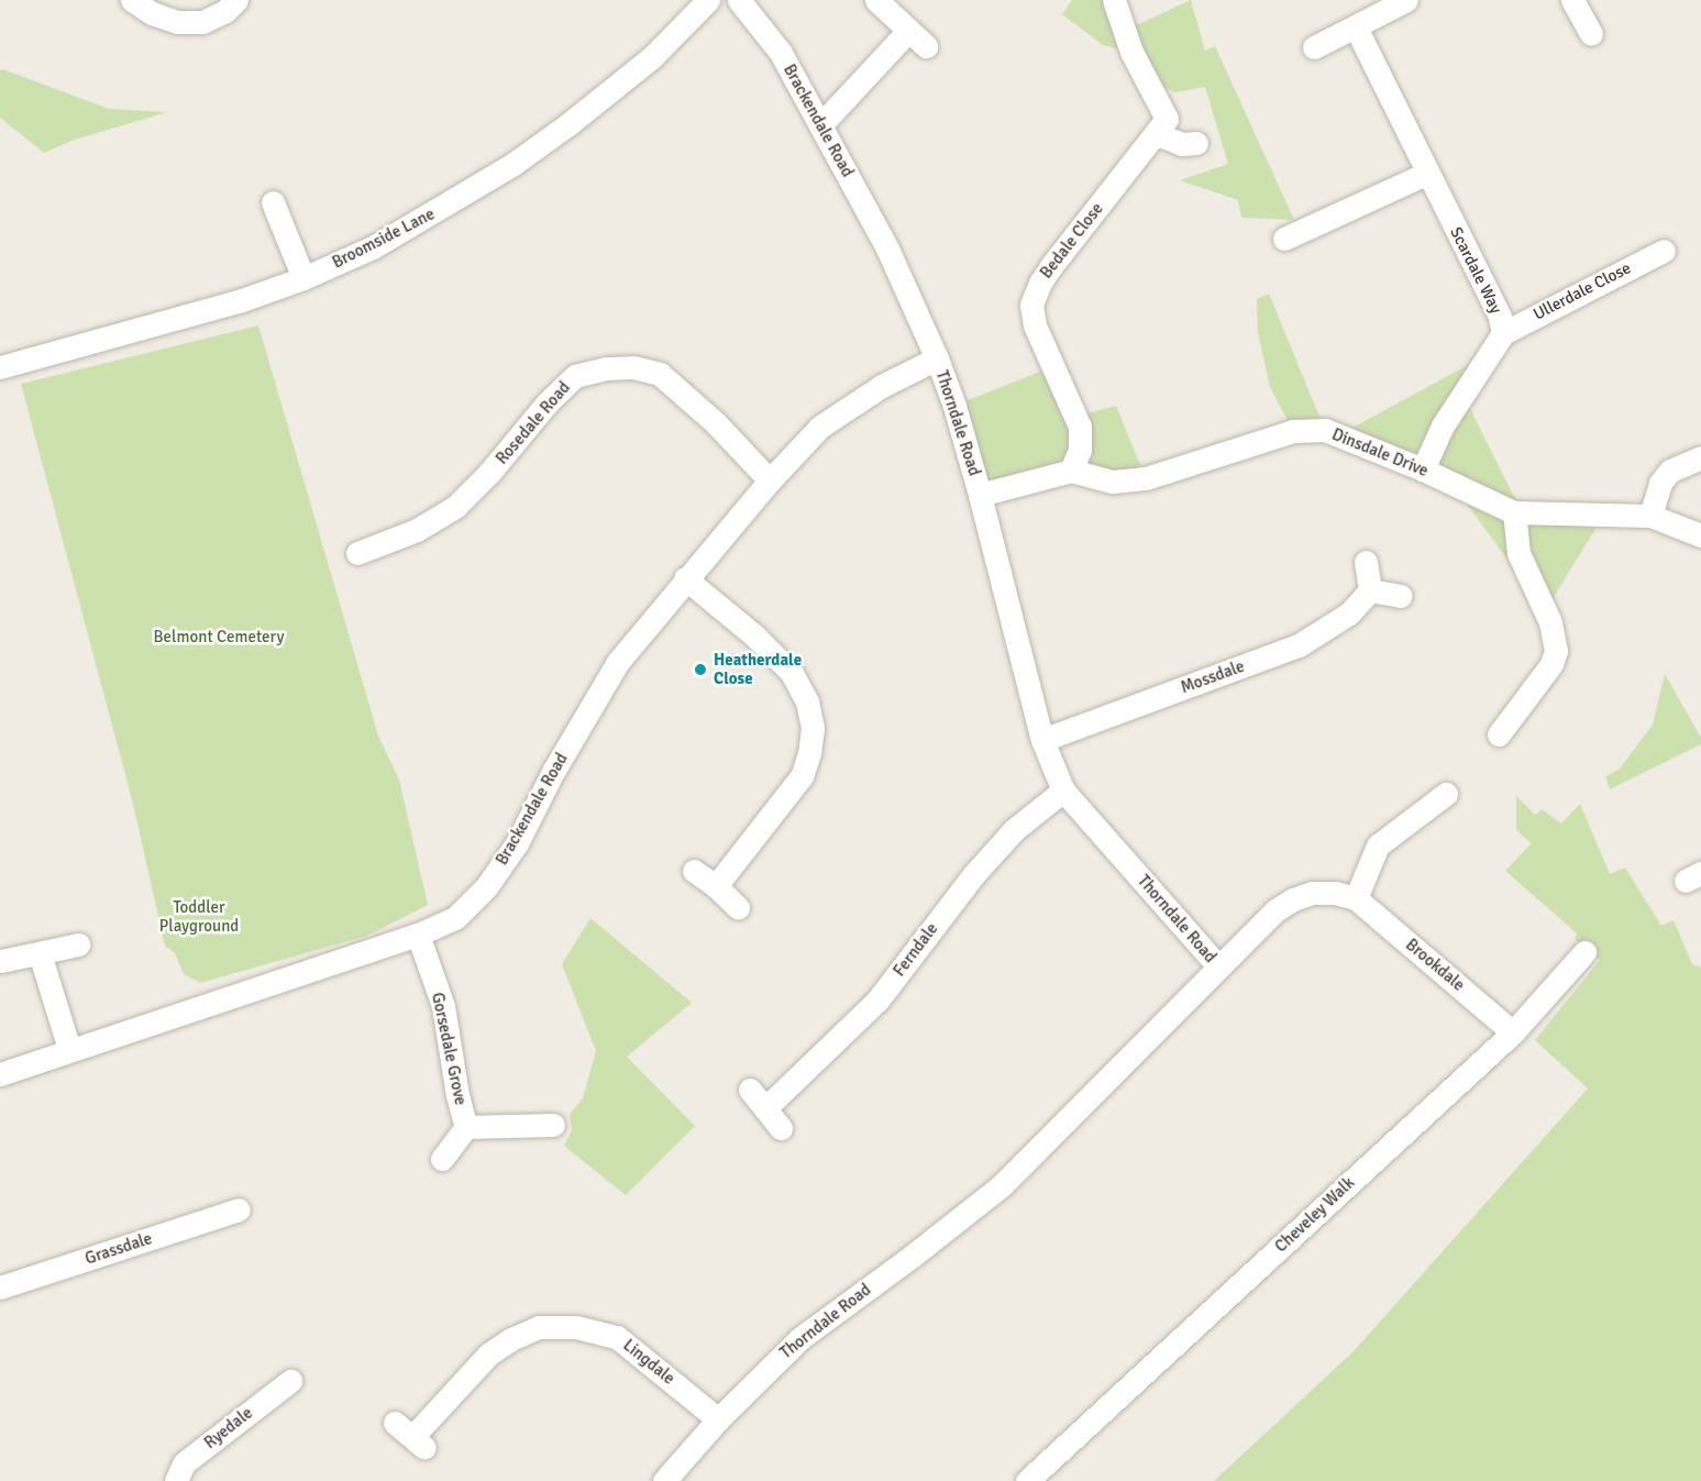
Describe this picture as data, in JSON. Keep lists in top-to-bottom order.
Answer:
{
  "streets": {
    "street": [
      "Brackendale Road",
      "Broomside Lane",
      "Bedale Close",
      "Scardale Way",
      "Ullerdale Close",
      "Rosedale Road",
      "Thorndale Road",
      "Dinsdale Drive",
      "Mossdale",
      "Ferndale",
      "Brookdale",
      "Gorsedale Grove",
      "Cheveley Walk",
      "Grassdale",
      "Lingdale",
      "Ryedale"
    ]
  },
  "crossings": [
    ["Brackendale Road", "Rosedale Road"],
    ["Brackendale Road", "Thorndale Road"],
    ["Brackendale Road", "Gorsedale Grove"],
    ["Bedale Close", "Dinsdale Drive"],
    ["Scardale Way", "Ullerdale Close"],
    ["Scardale Way", "Dinsdale Drive"],
    ["Thorndale Road", "Dinsdale Drive"],
    ["Thorndale Road", "Mossdale"],
    ["Thorndale Road", "Ferndale"],
    ["Thorndale Road", "Lingdale"],
    ["Brookdale", "Cheveley Walk"]
  ],
  "parks": ["Belmont Cemetery", "Toddler Playground"],
  "places": ["Heatherdale Close"]
}
